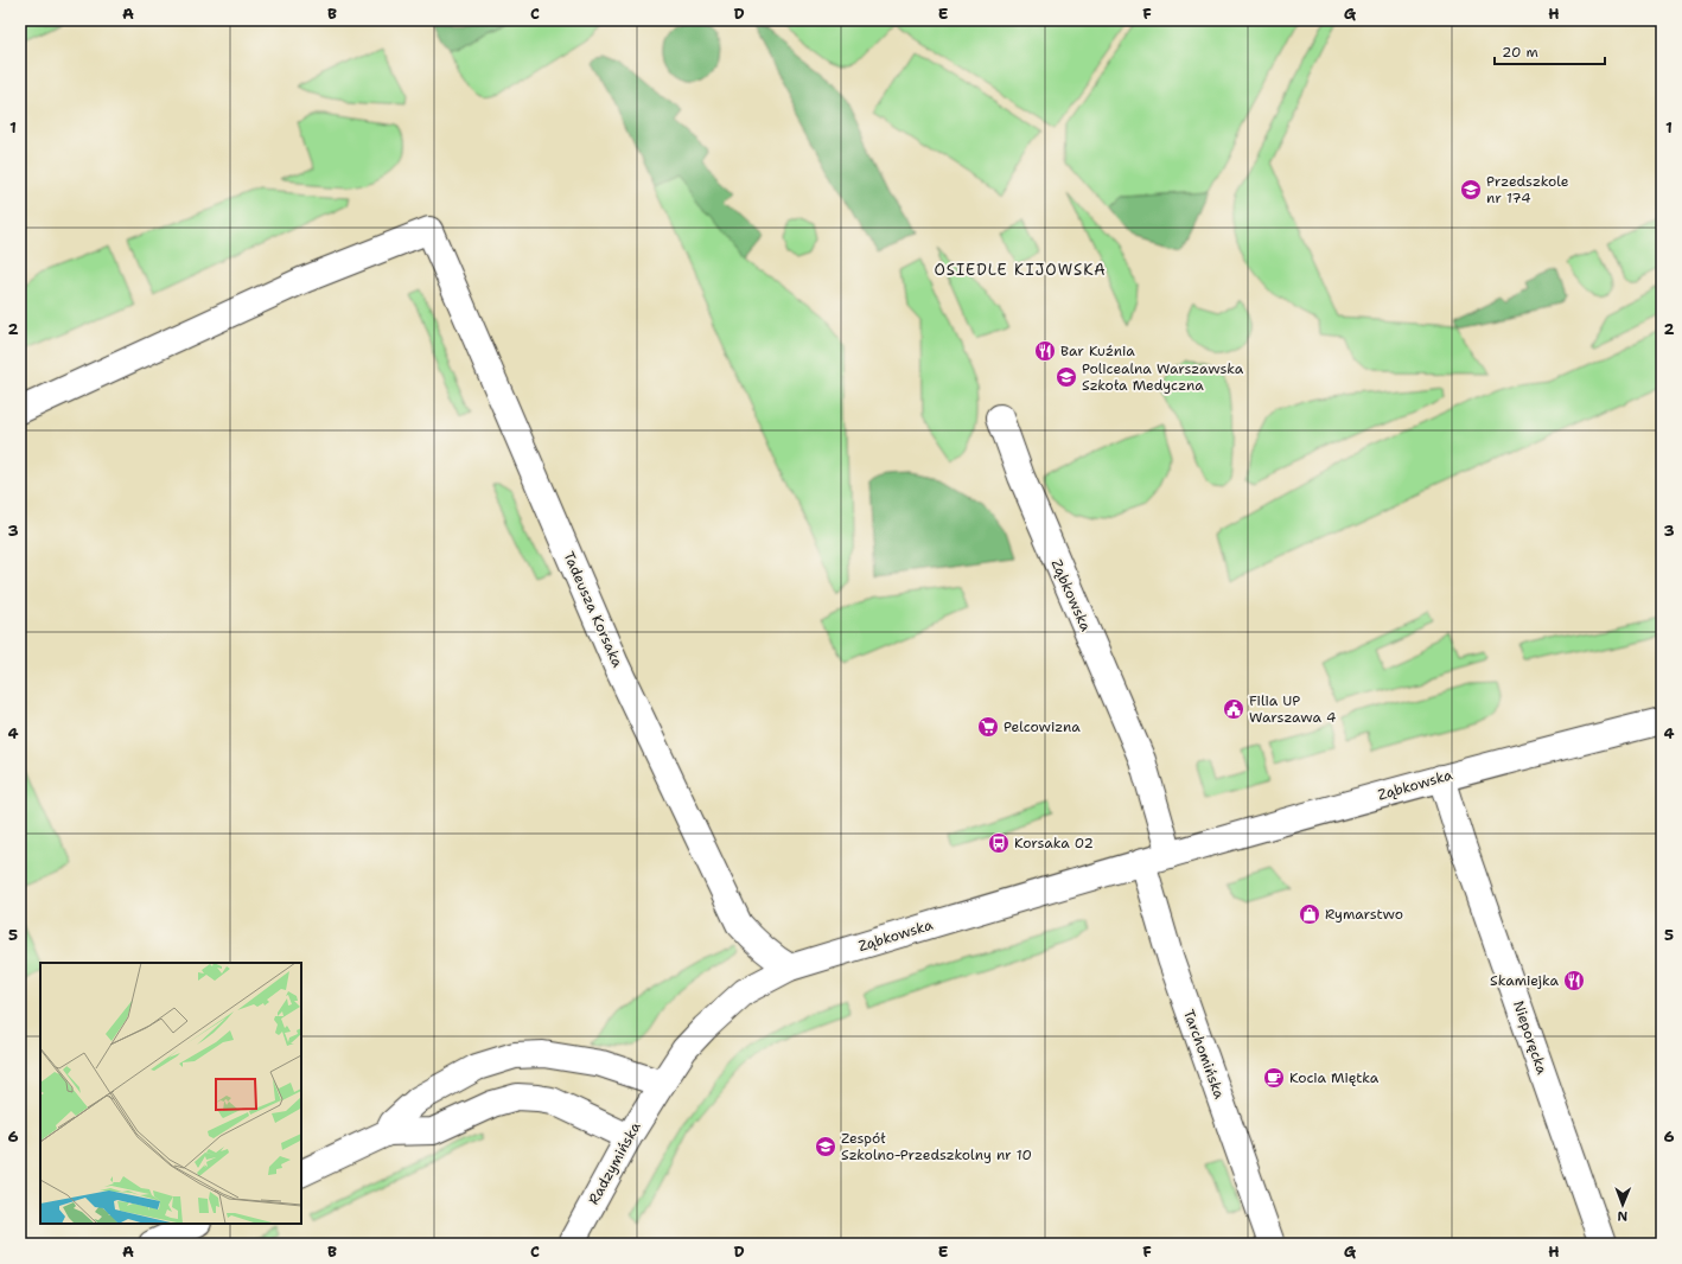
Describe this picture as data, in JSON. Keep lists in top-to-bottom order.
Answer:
{
  "streets": {
    "street": [
      "Ząbkowska",
      "Tadeusza Korsaka",
      "Nieporęcka",
      "Tarchomińska",
      "Radzymińska"
    ]
  },
  "crossings": [
    ["Ząbkowska", "Tadeusza Korsaka"],
    ["Ząbkowska", "Nieporęcka"],
    ["Ząbkowska", "Tarchomińska"],
    ["Ząbkowska", "Radzymińska"]
  ],
  "districts": ["OSIEDLE KIJOWSKA"],
  "places": {
    "school or university": ["Przedszkole nr 174", "Policealna Warszawska Szkoła Medyczna", "Zespół Szkolno-Przedszkolny nr 10"],
    "restaurant": ["Bar Kuźnia", "Skamiejka"],
    "public building": ["Filia UP Warszawa 4"],
    "supermarket": ["Pelcowizna"],
    "bus stop": ["Korsaka 02"],
    "shop": ["Rymarstwo"],
    "cafe": ["Kocia Miętka"]
  },
  "scale_bar": "20 m",
  "north": "bottom",
  "grid": {
    "columns": [
      "A",
      "B",
      "C",
      "D",
      "E",
      "F",
      "G",
      "H"
    ],
    "rows": [
      "1",
      "2",
      "3",
      "4",
      "5",
      "6"
    ]
  }
}
